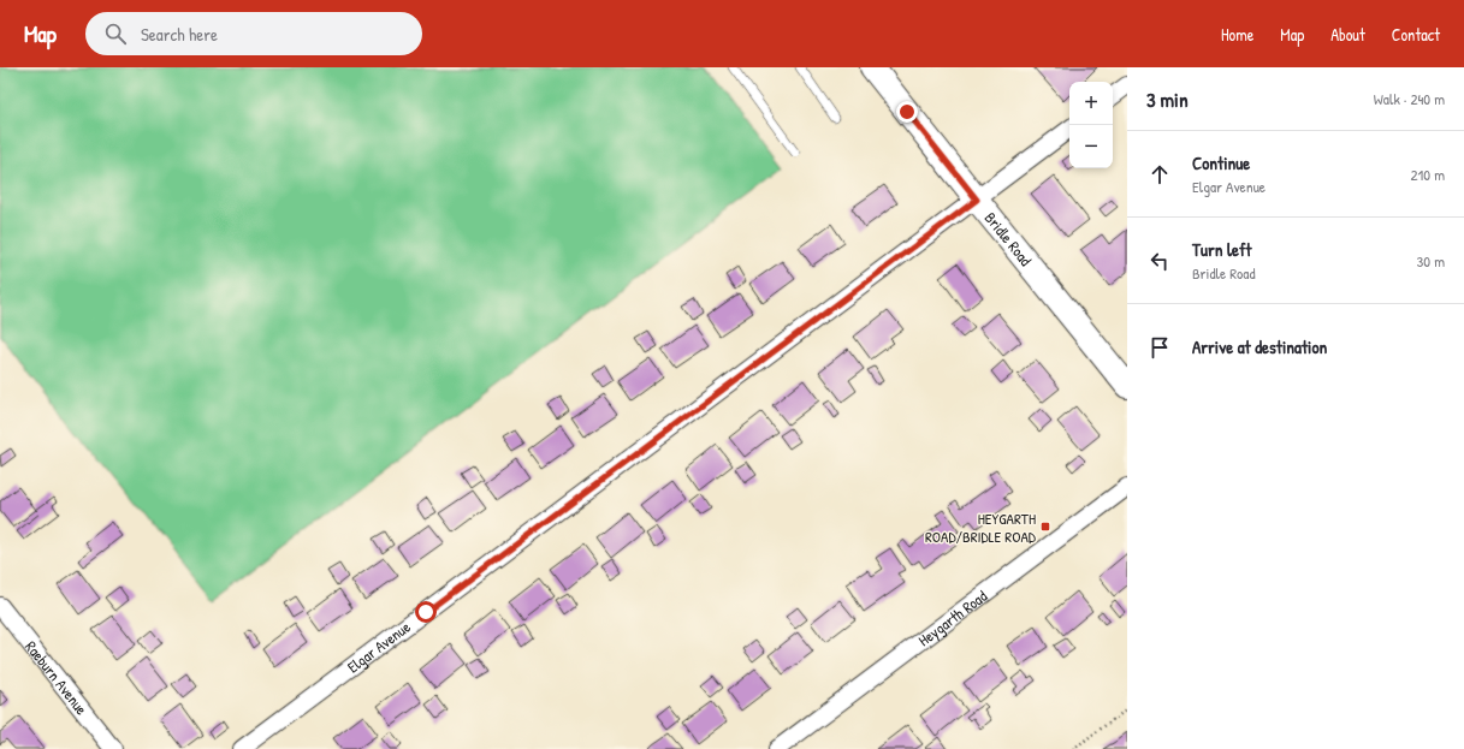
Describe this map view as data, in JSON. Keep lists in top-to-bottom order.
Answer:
{
  "streets": {
    "street": [
      "Bridle Road",
      "Heygarth Road",
      "Elgar Avenue",
      "Raeburn Avenue"
    ]
  },
  "crossings": [
    ["Bridle Road", "Elgar Avenue"]
  ],
  "places": {
    "transit": ["HEYGARTH ROAD/BRIDLE ROAD"]
  },
  "page": {
    "header": "Map",
    "search": "Search here",
    "nav": [
      "Home",
      "Map",
      "About",
      "Contact"
    ],
    "heading": ["3 min", "Walk · 240 m"],
    "map_buttons": ["+", "−"],
    "list": [
      ["Continue", "Elgar Avenue", "210 m"],
      ["Turn left", "Bridle Road", "30 m"],
      "Arrive at destination"
    ]
  }
}
